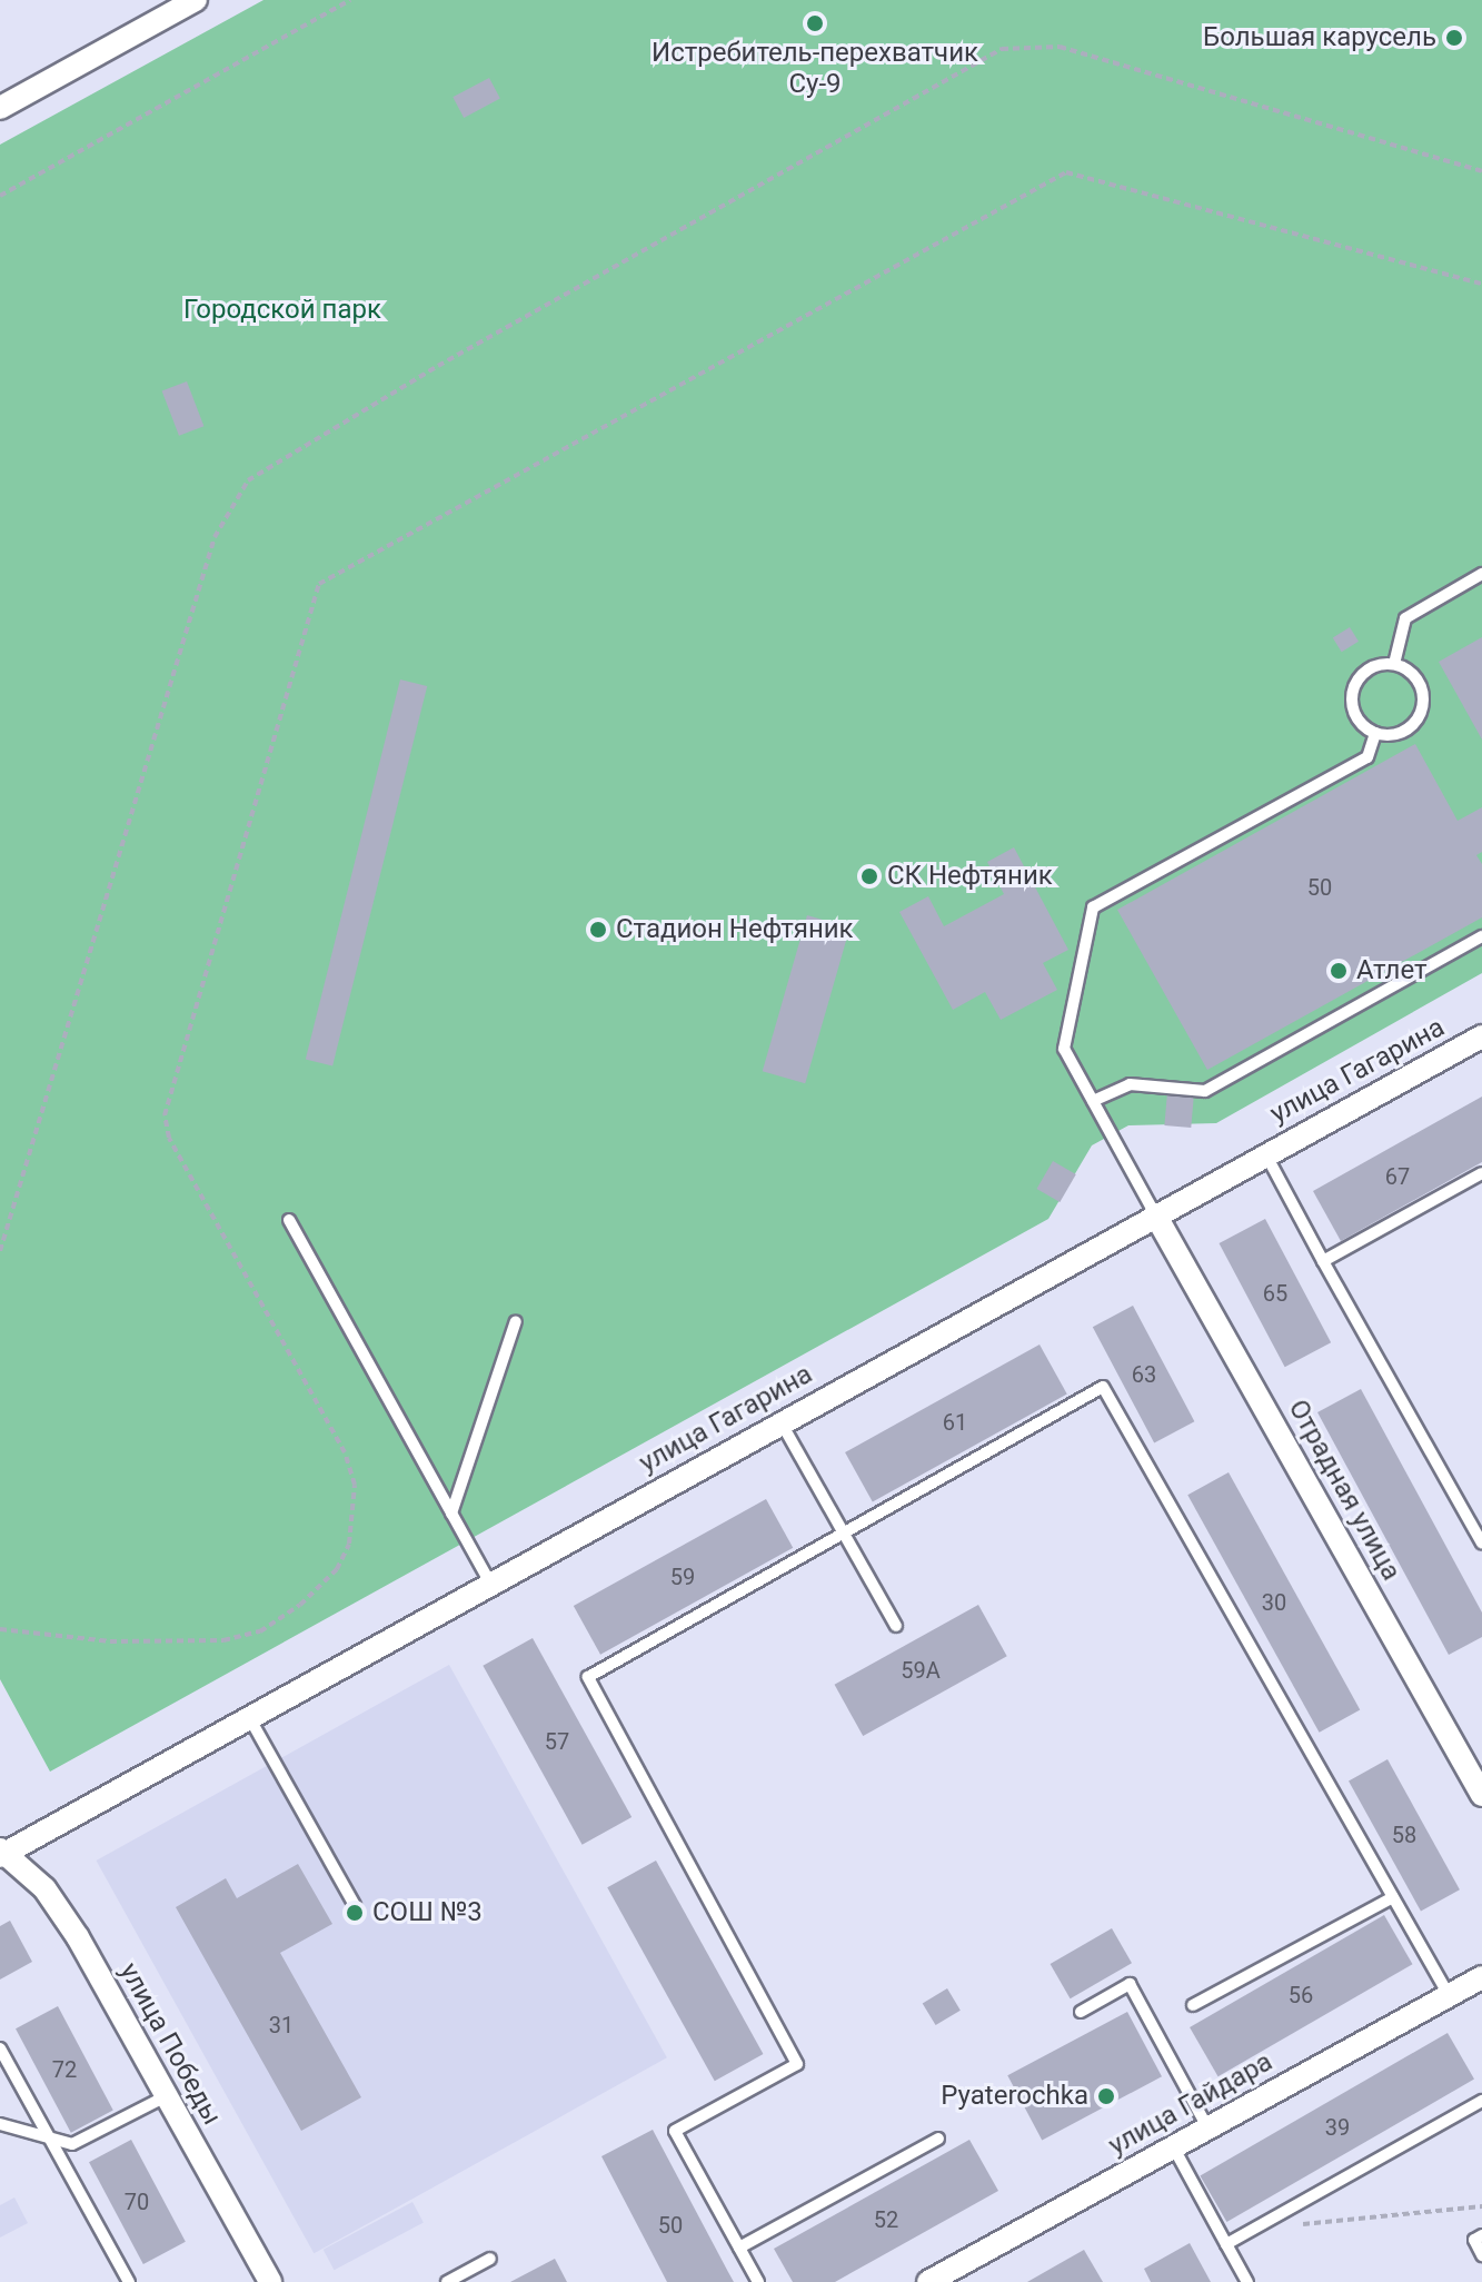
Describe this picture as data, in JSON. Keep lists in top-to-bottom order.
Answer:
{
  "streets": {
    "street": [
      "улица Гагарина",
      "Отрадная улица",
      "улица Победы",
      "улица Гайдара"
    ]
  },
  "crossings": [
    ["улица Гагарина", "Отрадная улица"],
    ["улица Гагарина", "улица Победы"]
  ],
  "parks": ["Городской парк"],
  "places": [
    "Истребитель-перехватчик Су-9",
    "Большая карусель",
    "СК Нефтяник",
    "Стадион Нефтяник",
    "Атлет",
    "СОШ №3",
    "Pyaterochka"
  ],
  "house_numbers": [
    "50",
    "67",
    "65",
    "63",
    "61",
    "59",
    "30",
    "59А",
    "57",
    "58",
    "56",
    "31",
    "72",
    "39",
    "70",
    "52",
    "50"
  ]
}
